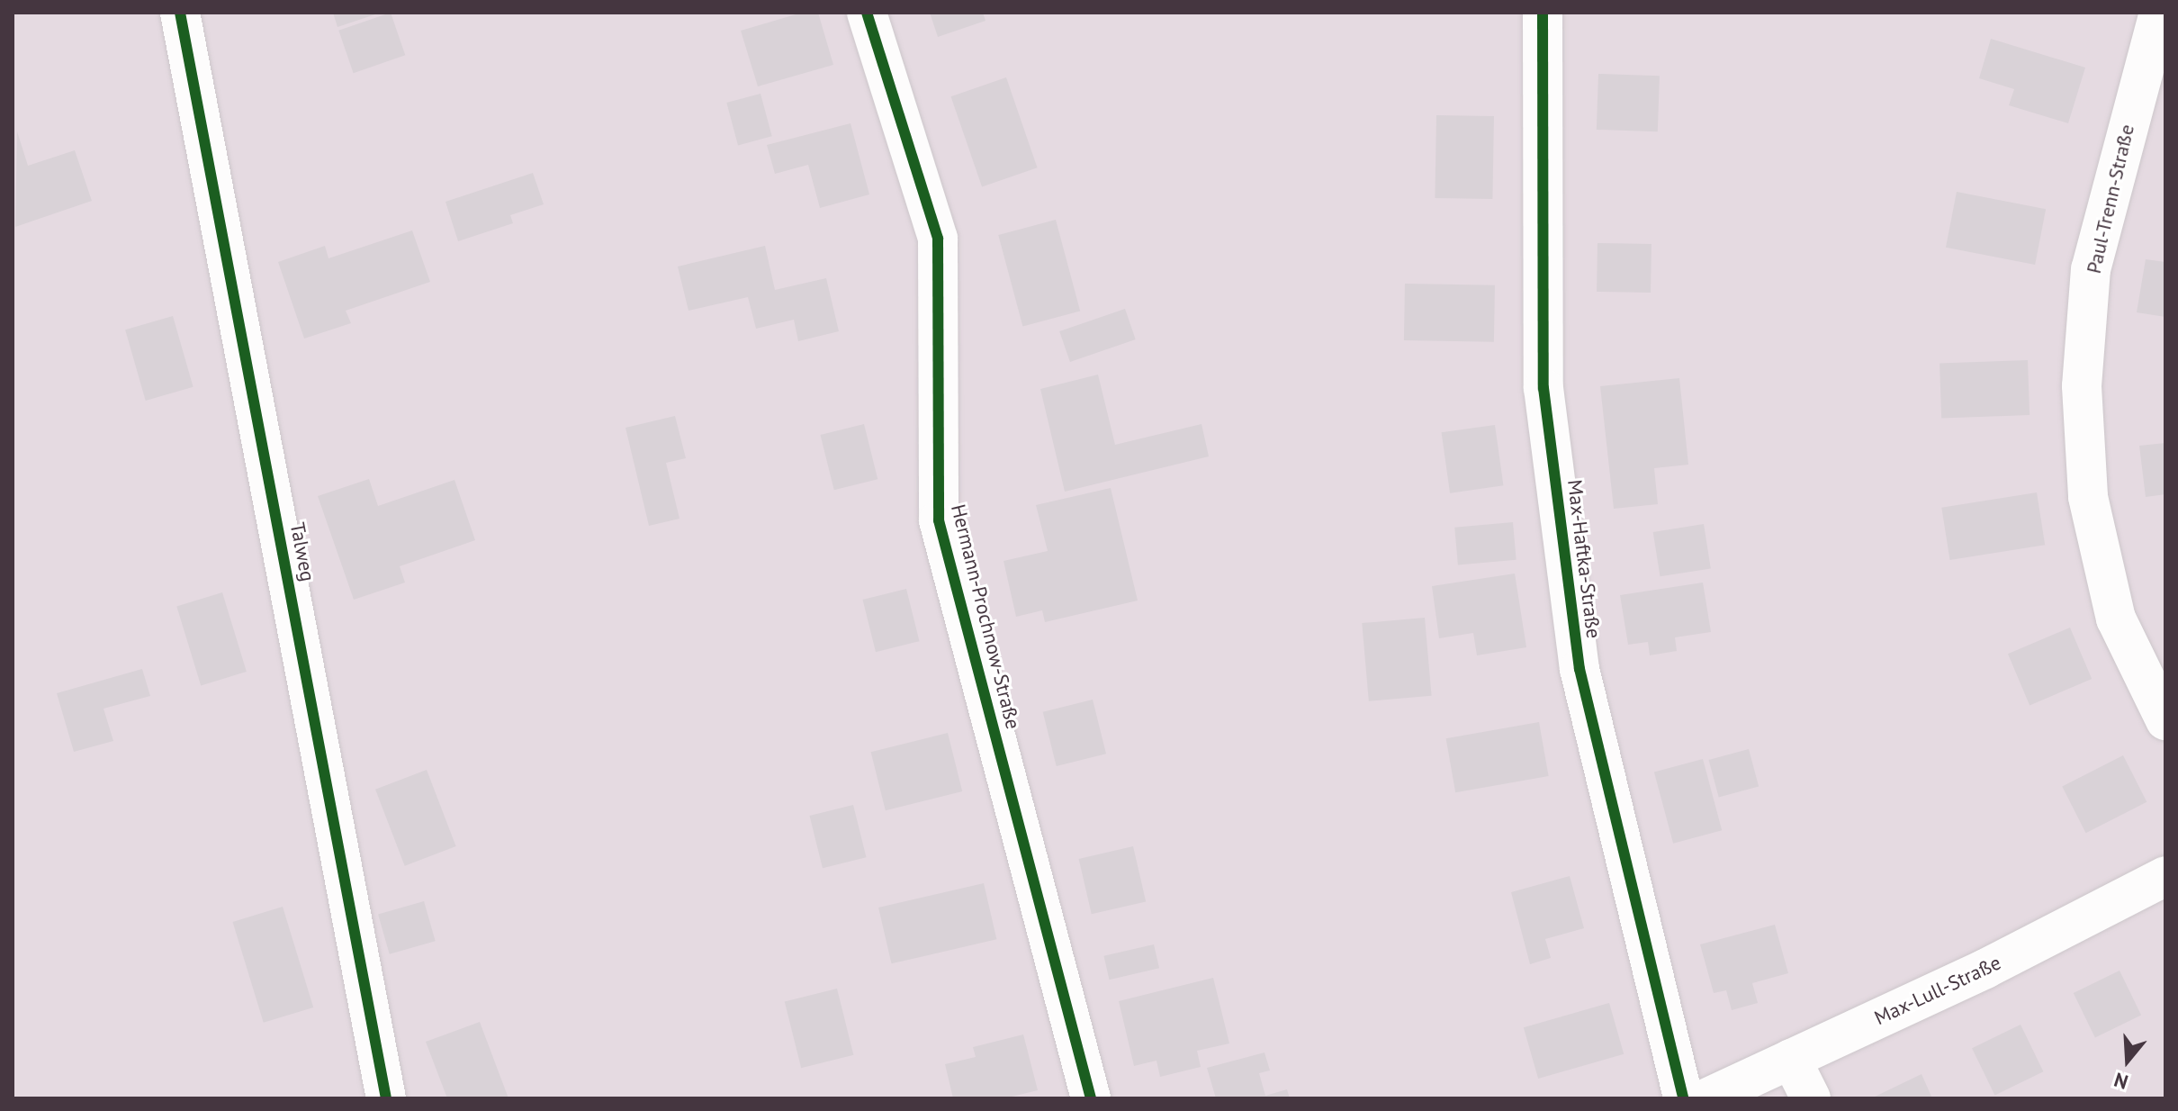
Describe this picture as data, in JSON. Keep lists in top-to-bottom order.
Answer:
{
  "streets": {
    "street": [
      "Paul-Trenn-Straße",
      "Talweg",
      "Max-Haftka-Straße",
      "Hermann-Prochnow-Straße",
      "Max-Lull-Straße"
    ]
  },
  "north": "bottom"
}
